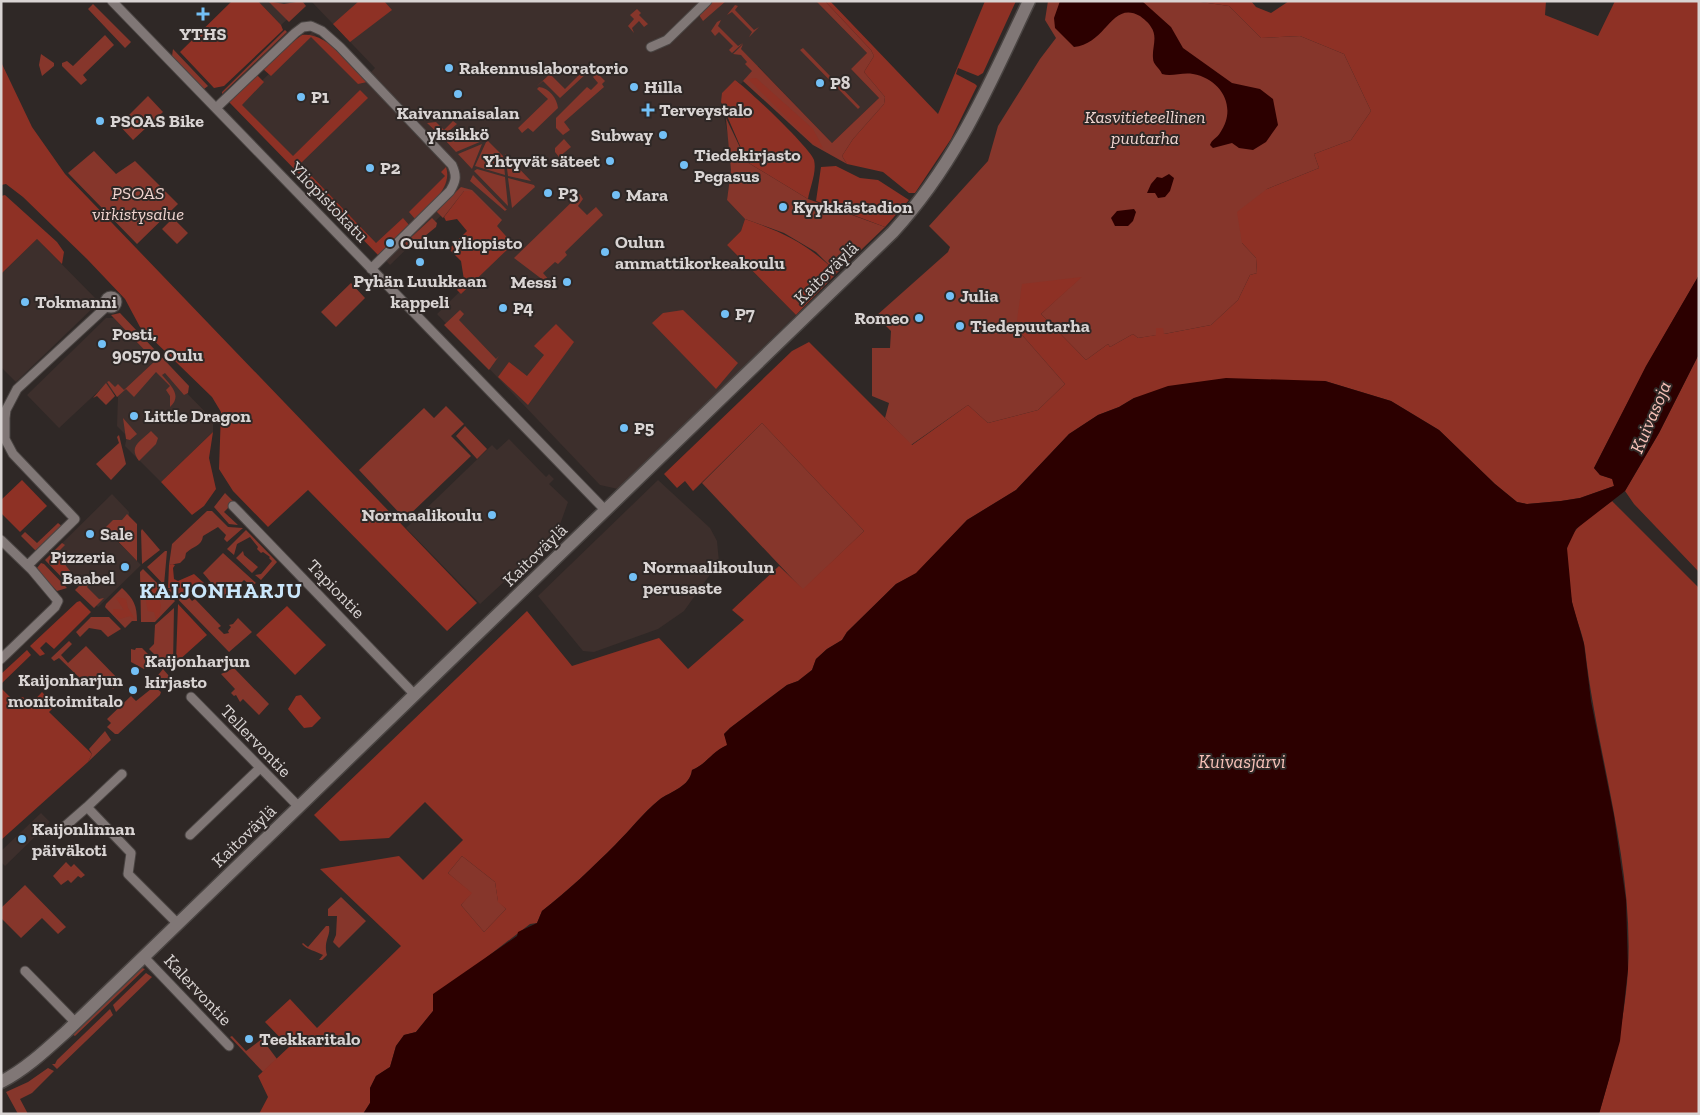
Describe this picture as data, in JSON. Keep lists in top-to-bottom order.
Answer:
{
  "streets": {
    "street": [
      "Yliopistokatu",
      "Kaitoväylä",
      "Tapiontie",
      "Tellervontie",
      "Kalervontie"
    ]
  },
  "crossings": [
    ["Yliopistokatu", "Kaitoväylä"],
    ["Kaitoväylä", "Tapiontie"],
    ["Kaitoväylä", "Tellervontie"],
    ["Kaitoväylä", "Kalervontie"]
  ],
  "districts": ["KAIJONHARJU"],
  "water": ["Kuivasoja", "Kuivasjärvi"],
  "parks": ["Kasvitieteellinen puutarha", "PSOAS virkistysalue"],
  "places": {
    "health": ["YTHS", "Terveystalo"],
    "other": [
      "Rakennuslaboratorio",
      "P8",
      "Hilla",
      "Kaivannaisalan yksikkö",
      "P1",
      "PSOAS Bike",
      "Subway",
      "Yhtyvät säteet",
      "Tiedekirjasto Pegasus",
      "P2",
      "P3",
      "Mara",
      "Kyykkästadion",
      "Oulun yliopisto",
      "Oulun ammattikorkeakoulu",
      "Pyhän Luukkaan kappeli",
      "Messi",
      "Julia",
      "Tokmanni",
      "P4",
      "P7",
      "Romeo",
      "Tiedepuutarha",
      "Posti, 90570 Oulu",
      "Little Dragon",
      "P5",
      "Normaalikoulu",
      "Sale",
      "Pizzeria Baabel",
      "Normaalikoulun perusaste",
      "Kaijonharjun kirjasto",
      "Kaijonharjun monitoimitalo",
      "Kaijonlinnan päiväkoti",
      "Teekkaritalo"
    ]
  }
}
